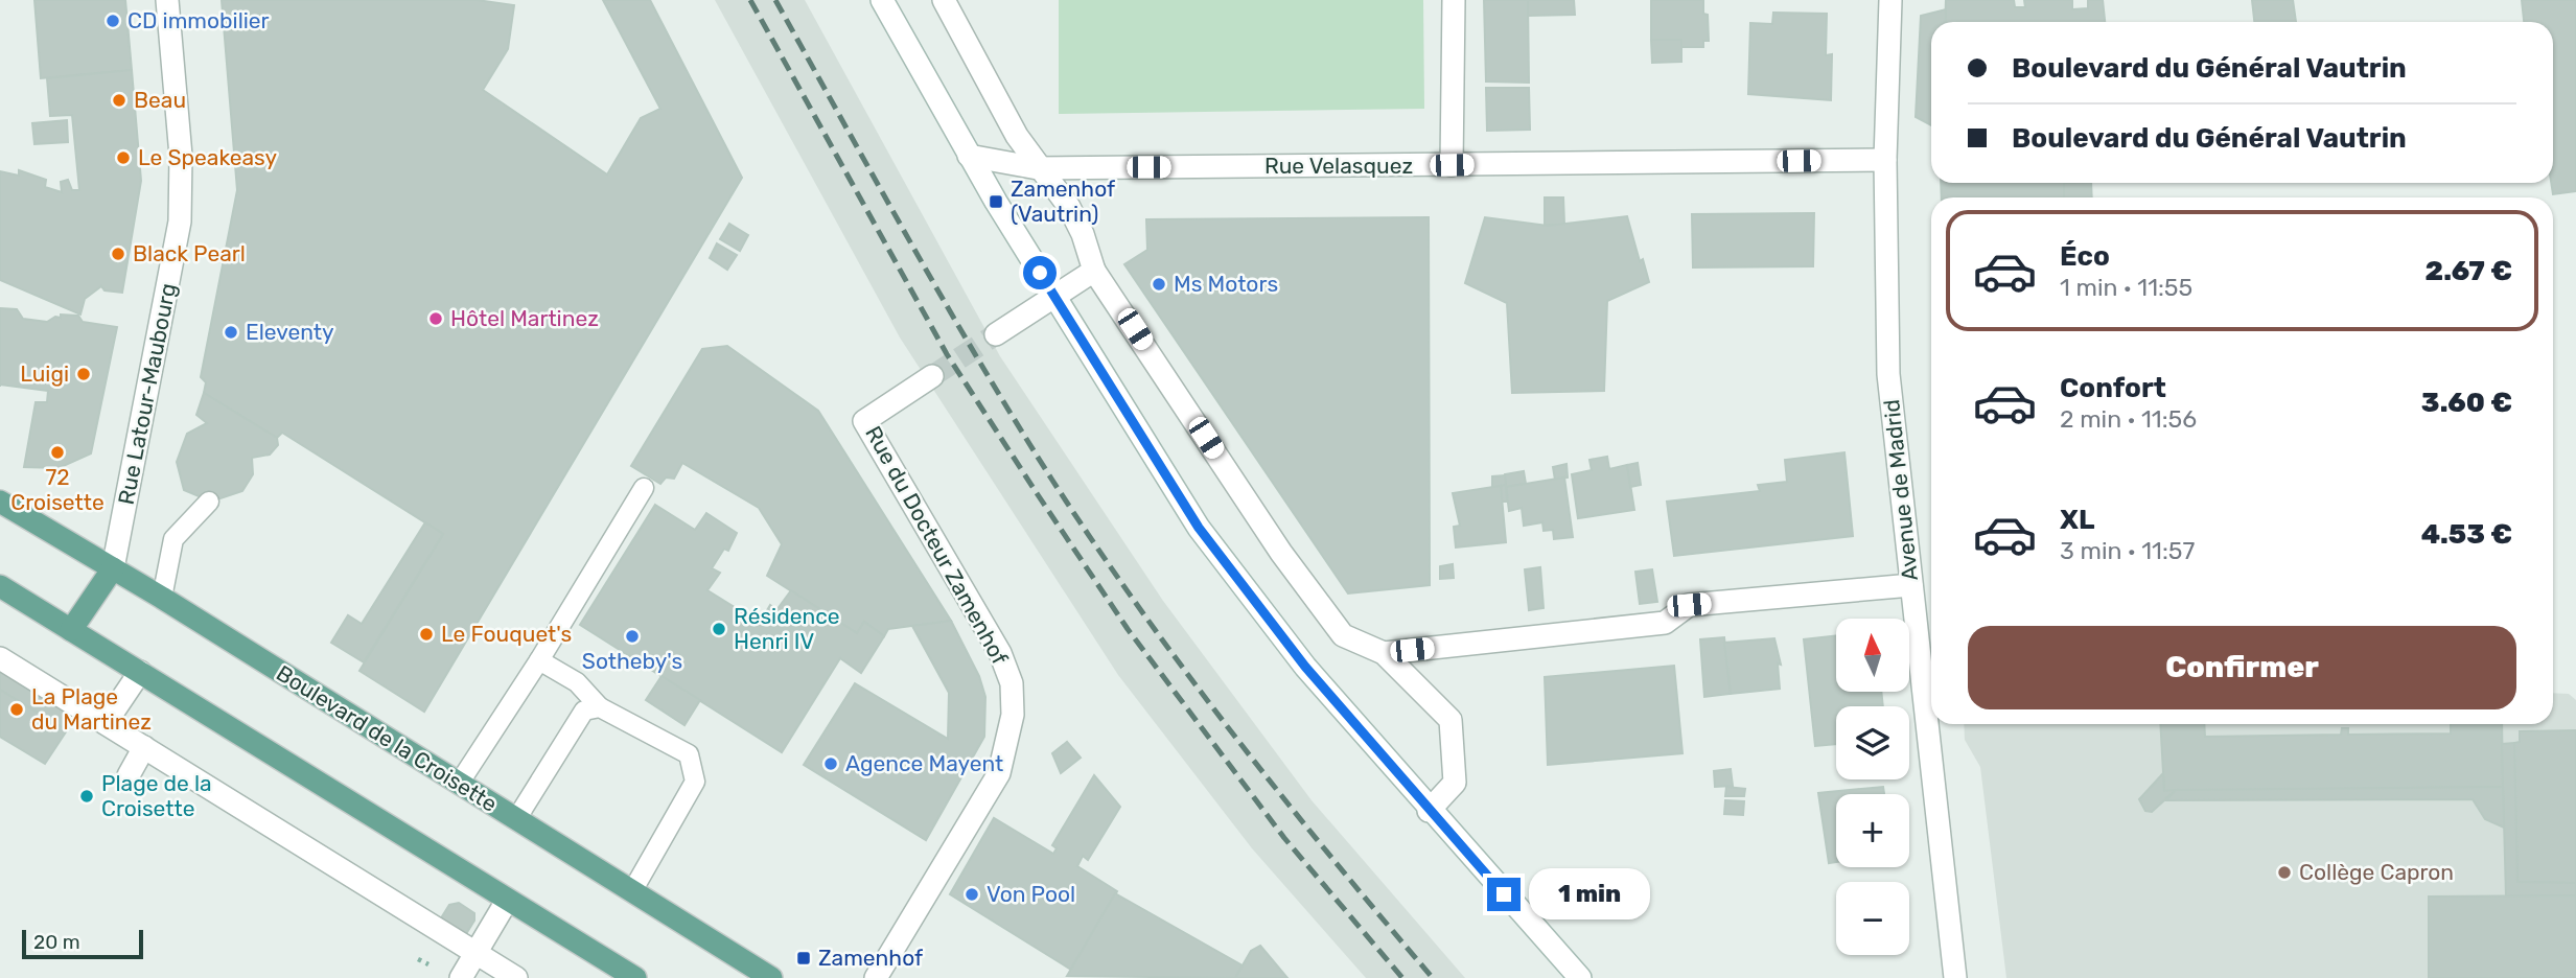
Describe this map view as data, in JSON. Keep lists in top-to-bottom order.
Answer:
{
  "streets": {
    "main road": ["Boulevard de la Croisette"],
    "street": [
      "Rue Velasquez",
      "Rue Latour-Maubourg",
      "Avenue de Madrid",
      "Rue du Docteur Zamenhof"
    ]
  },
  "crossings": [
    ["Rue Velasquez", "Avenue de Madrid"],
    ["Rue Latour-Maubourg", "Boulevard de la Croisette"]
  ],
  "places": {
    "other": [
      "CD immobilier",
      "Beau",
      "Le Speakeasy",
      "Black Pearl",
      "Ms Motors",
      "Hôtel Martinez",
      "Eleventy",
      "Luigi",
      "72 Croisette",
      "Résidence Henri IV",
      "Le Fouquet's",
      "Sotheby's",
      "La Plage du Martinez",
      "Agence Mayent",
      "Plage de la Croisette",
      "Collège Capron",
      "Von Pool"
    ],
    "transit": ["Zamenhof (Vautrin)", "Zamenhof"]
  },
  "scale_bar": "20 m",
  "north": "top",
  "page": {
    "banner": ["Boulevard du Général Vautrin", "Boulevard du Général Vautrin"],
    "list": [
      {
        "name": "Éco",
        "note": "1 min · 11:55",
        "value": "2.67 €"
      },
      {
        "name": "Confort",
        "note": "2 min · 11:56",
        "value": "3.60 €"
      },
      {
        "name": "XL",
        "note": "3 min · 11:57",
        "value": "4.53 €"
      }
    ],
    "buttons": "Confirmer",
    "map_buttons": ["+", "−"],
    "bubble": "1 min",
    "scale": "20 m"
  }
}
